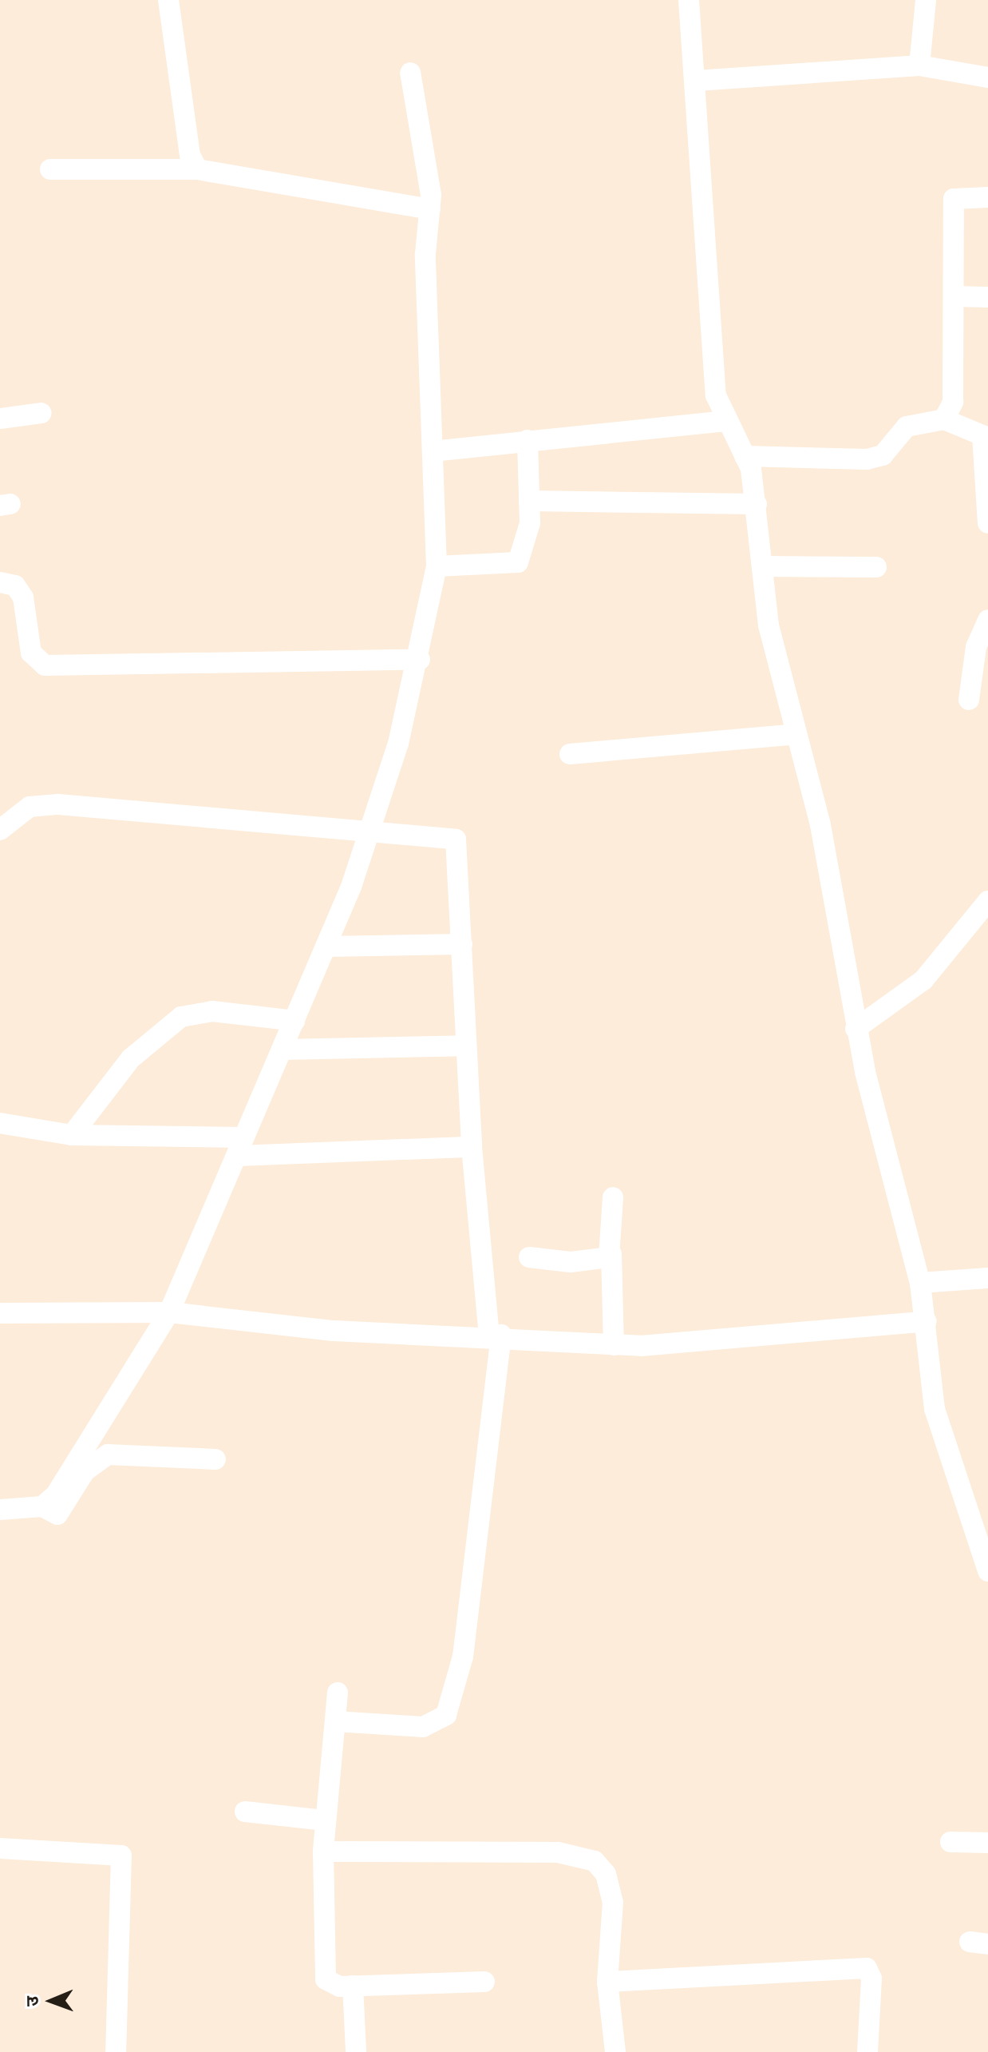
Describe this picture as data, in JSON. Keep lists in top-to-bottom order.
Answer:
{
  "north": "left"
}
